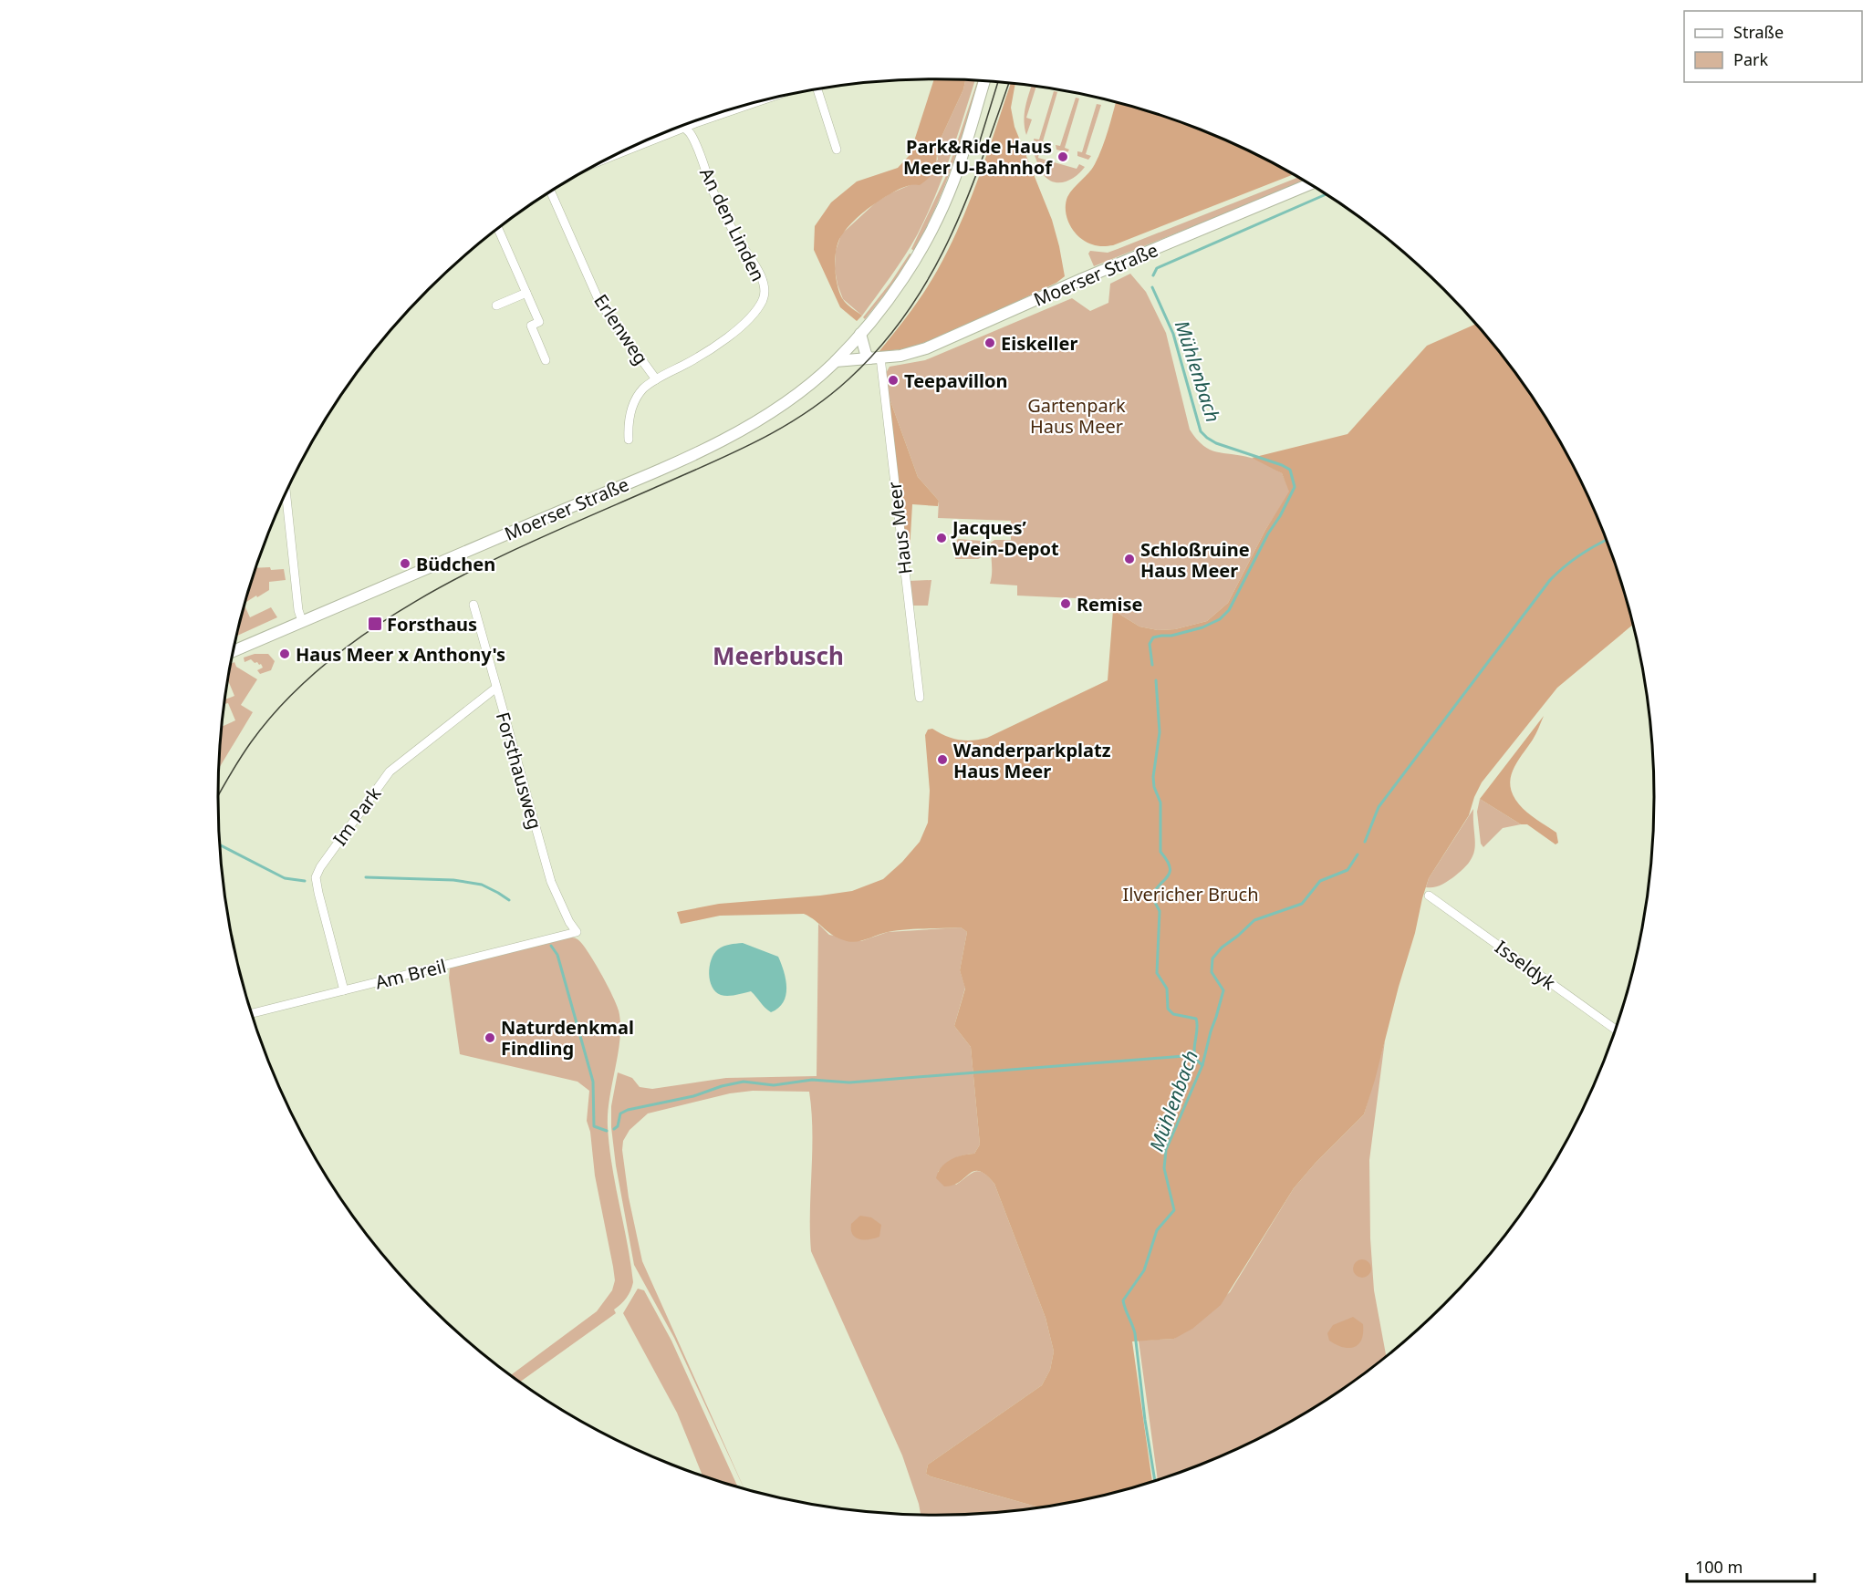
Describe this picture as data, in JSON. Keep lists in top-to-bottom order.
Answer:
{
  "streets": {
    "main road": ["Moerser Straße"],
    "street": [
      "An den Linden",
      "Erlenweg",
      "Haus Meer",
      "Forsthausweg",
      "Im Park",
      "Isseldyk",
      "Am Breil"
    ]
  },
  "crossings": [
    ["An den Linden", "Erlenweg"],
    ["Moerser Straße", "Haus Meer"],
    ["Forsthausweg", "Im Park"],
    ["Forsthausweg", "Am Breil"],
    ["Im Park", "Am Breil"]
  ],
  "districts": ["Meerbusch"],
  "water": ["Mühlenbach"],
  "parks": ["Gartenpark Haus Meer", "Ilvericher Bruch"],
  "places": {
    "other": [
      "Park&Ride Haus Meer U-Bahnhof",
      "Eiskeller",
      "Teepavillon",
      "Jacques’ Wein-Depot",
      "Schloßruine Haus Meer",
      "Büdchen",
      "Remise",
      "Haus Meer x Anthony's",
      "Wanderparkplatz Haus Meer",
      "Naturdenkmal Findling"
    ],
    "transit": ["Forsthaus"]
  },
  "legend": ["Straße", "Park"],
  "scale_bar": "100 m"
}
